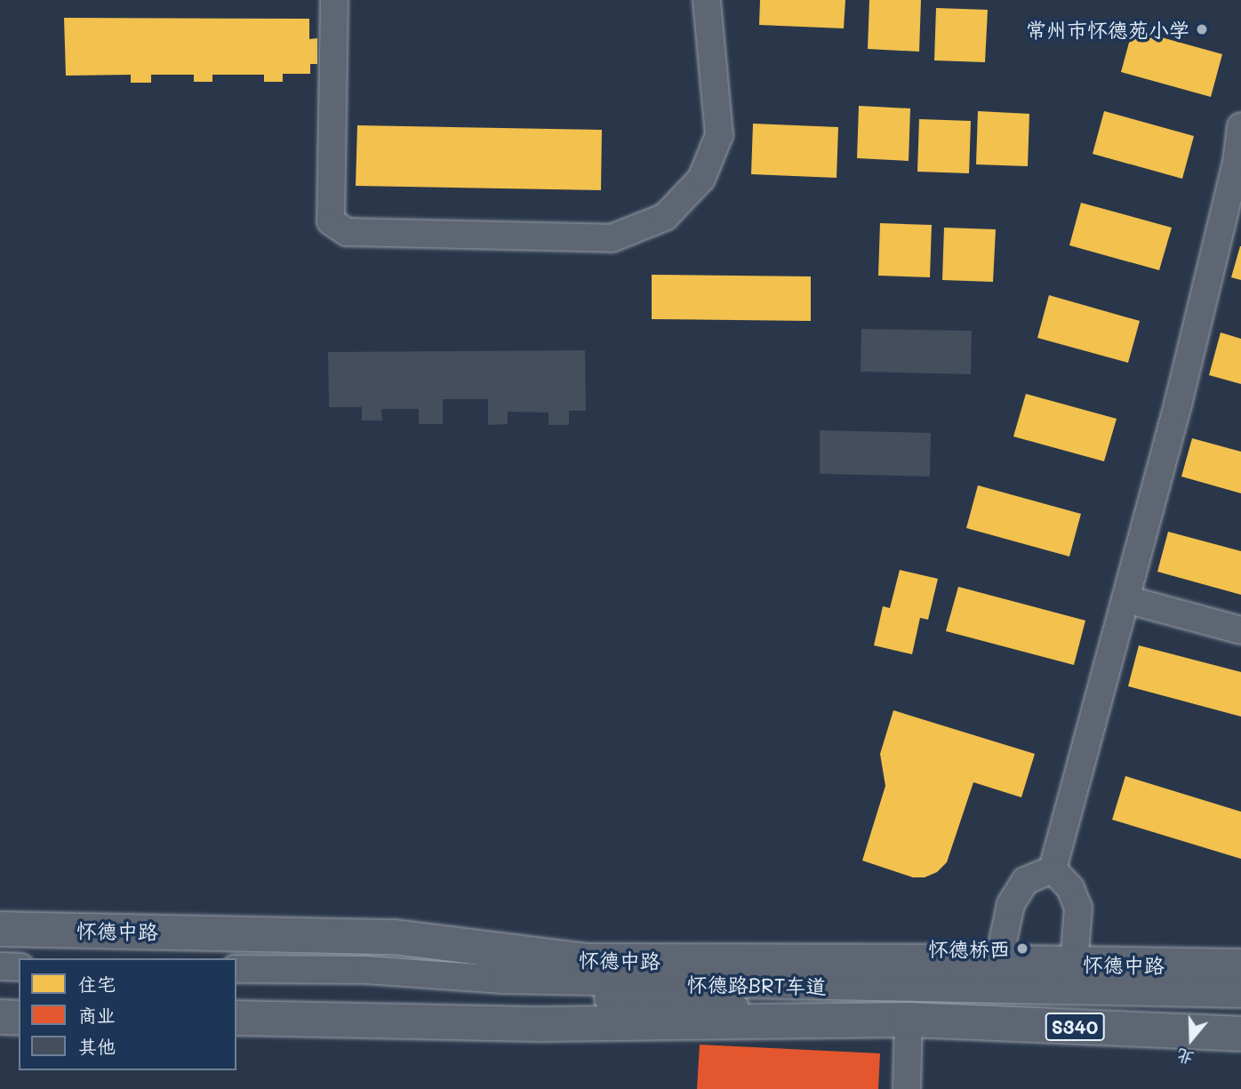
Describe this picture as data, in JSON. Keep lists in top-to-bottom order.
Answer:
{
  "streets": {
    "main road": ["怀德中路", "S340"],
    "street": ["怀德路BRT车道"]
  },
  "places": ["常州市怀德苑小学", "怀德桥西"],
  "legend": ["住宅", "商业", "其他"],
  "north": "bottom"
}
